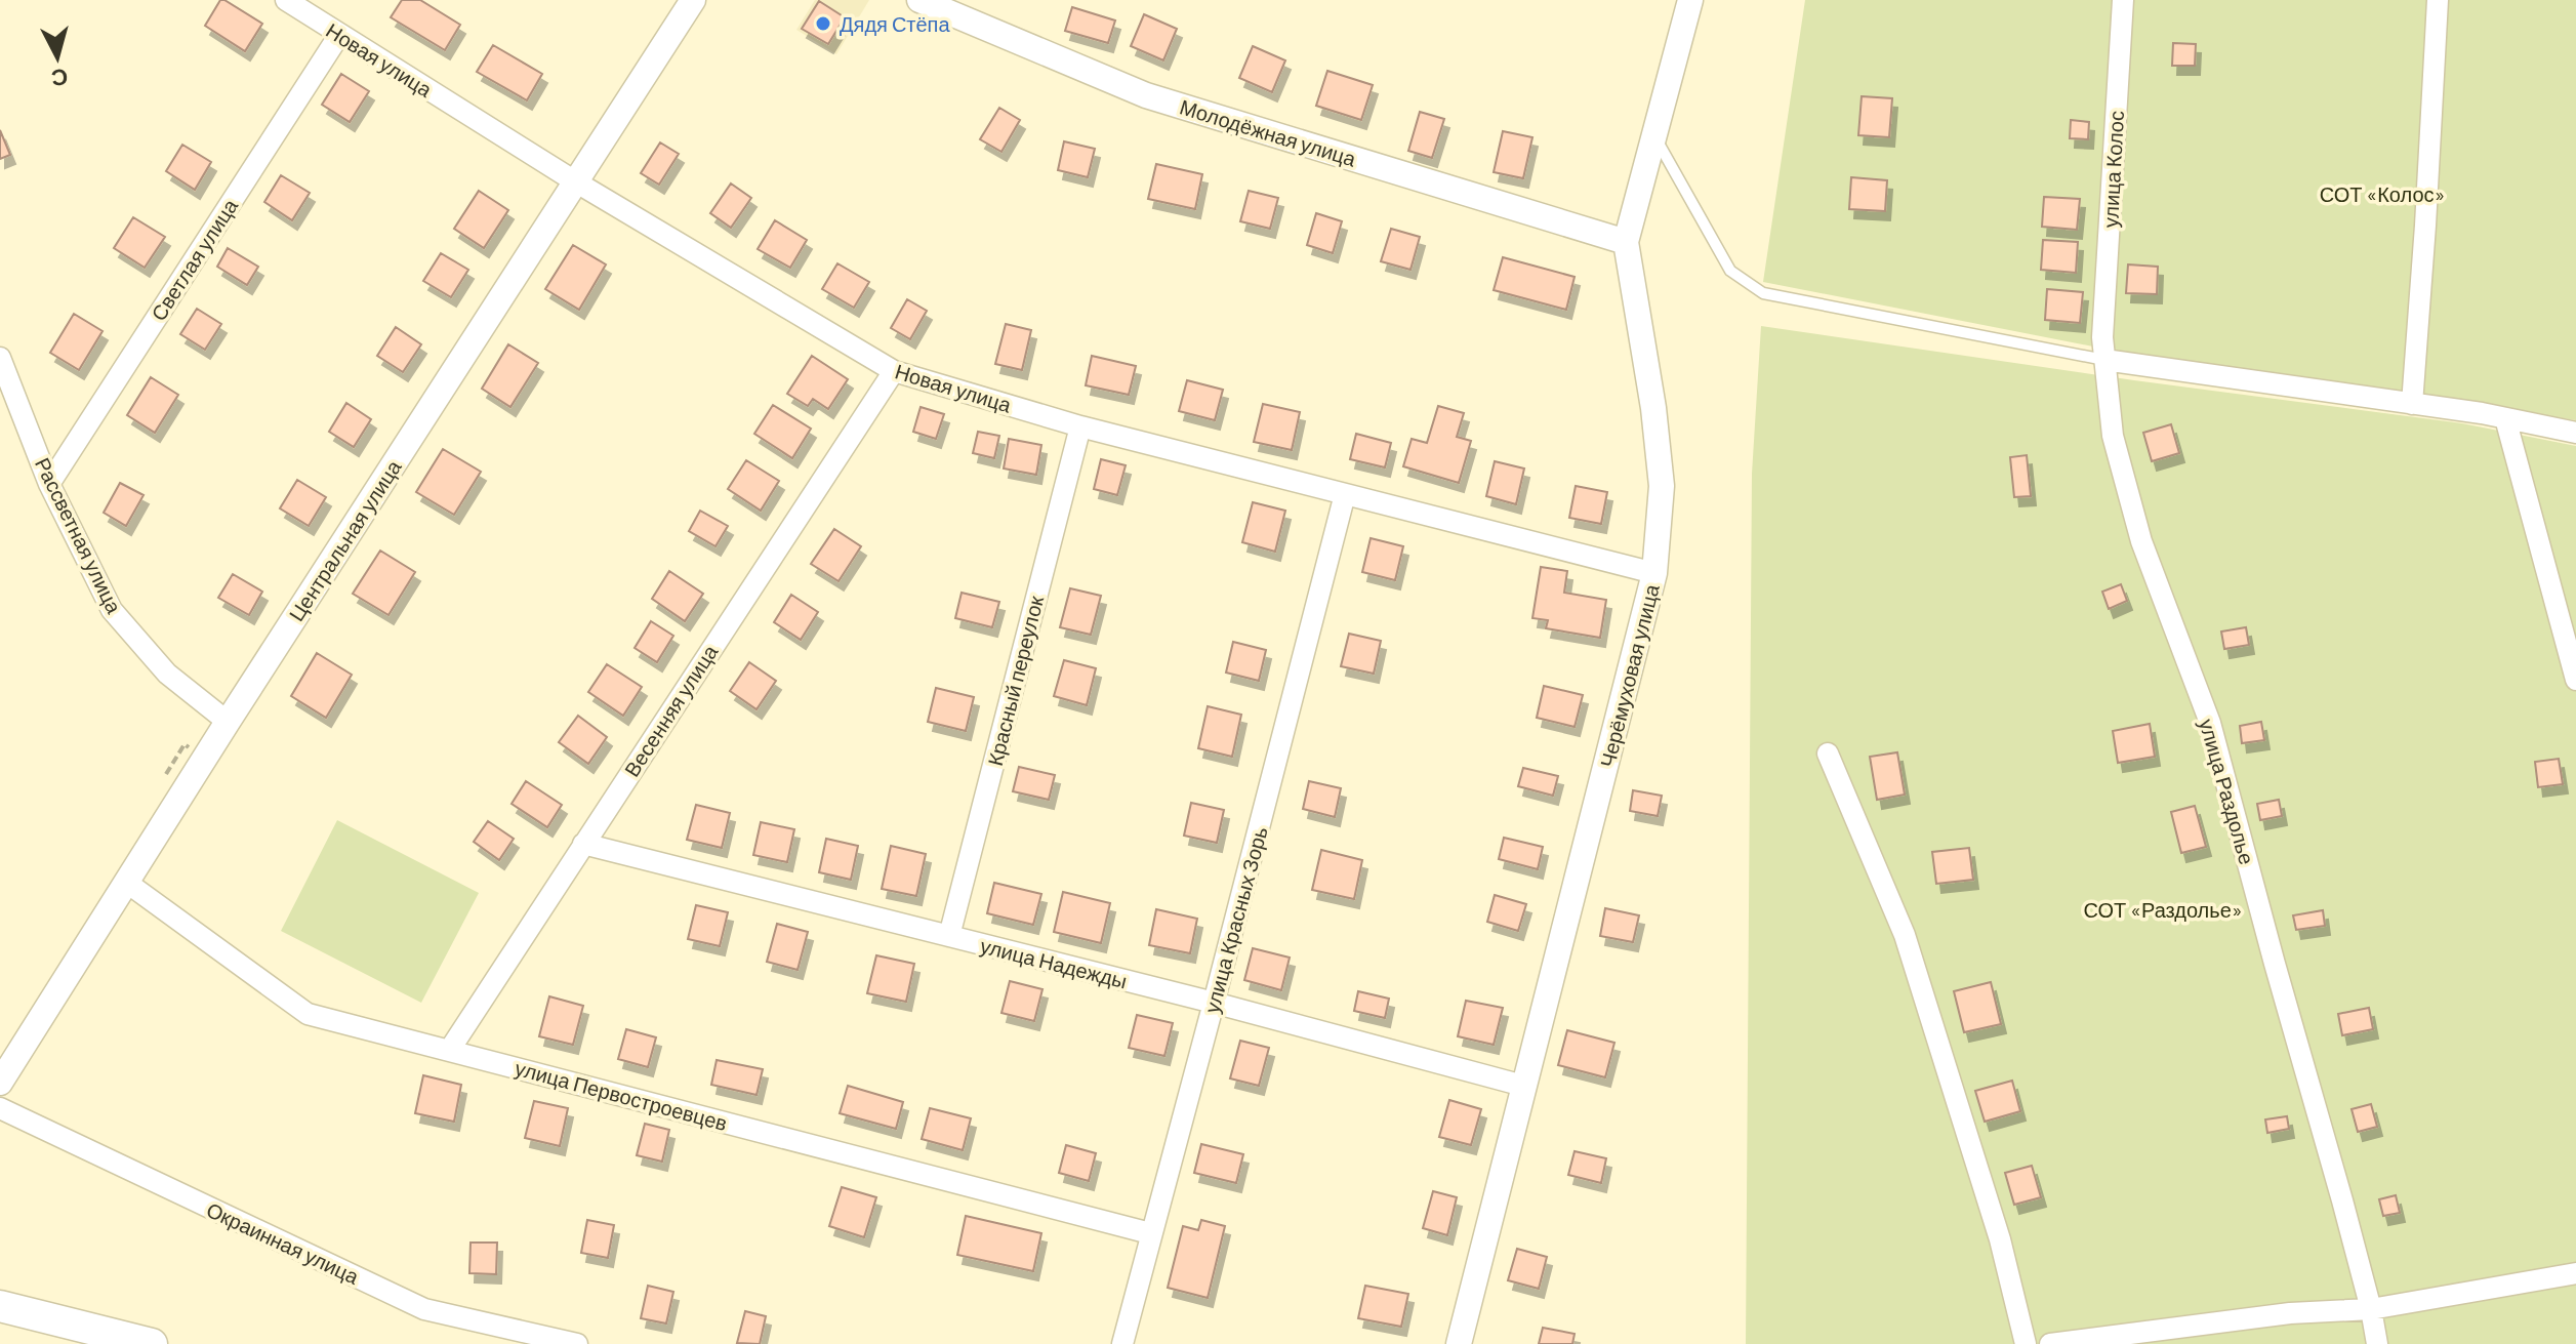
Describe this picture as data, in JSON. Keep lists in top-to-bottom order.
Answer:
{
  "streets": {
    "street": [
      "Новая улица",
      "Молодёжная улица",
      "улица Колос",
      "Светлая улица",
      "Рассветная улица",
      "Центральная улица",
      "Черёмуховая улица",
      "Красный переулок",
      "Весенняя улица",
      "улица Раздолье",
      "улица Красных Зорь",
      "улица Надежды",
      "улица Первостроевцев",
      "Окраинная улица"
    ]
  },
  "crossings": [
    ["Новая улица", "Светлая улица"],
    ["Новая улица", "Центральная улица"],
    ["Новая улица", "Черёмуховая улица"],
    ["Новая улица", "Красный переулок"],
    ["Новая улица", "Весенняя улица"],
    ["Новая улица", "улица Красных Зорь"],
    ["Молодёжная улица", "Черёмуховая улица"],
    ["улица Колос", "улица Раздолье"],
    ["Светлая улица", "Рассветная улица"],
    ["Рассветная улица", "Центральная улица"],
    ["Центральная улица", "улица Первостроевцев"],
    ["Черёмуховая улица", "улица Надежды"],
    ["Красный переулок", "улица Надежды"],
    ["Весенняя улица", "улица Надежды"],
    ["Весенняя улица", "улица Первостроевцев"],
    ["улица Красных Зорь", "улица Надежды"],
    ["улица Красных Зорь", "улица Первостроевцев"]
  ],
  "parks": ["СОТ «Колос»", "СОТ «Раздолье»"],
  "places": ["Дядя Стёпа"],
  "north": "bottom"
}
